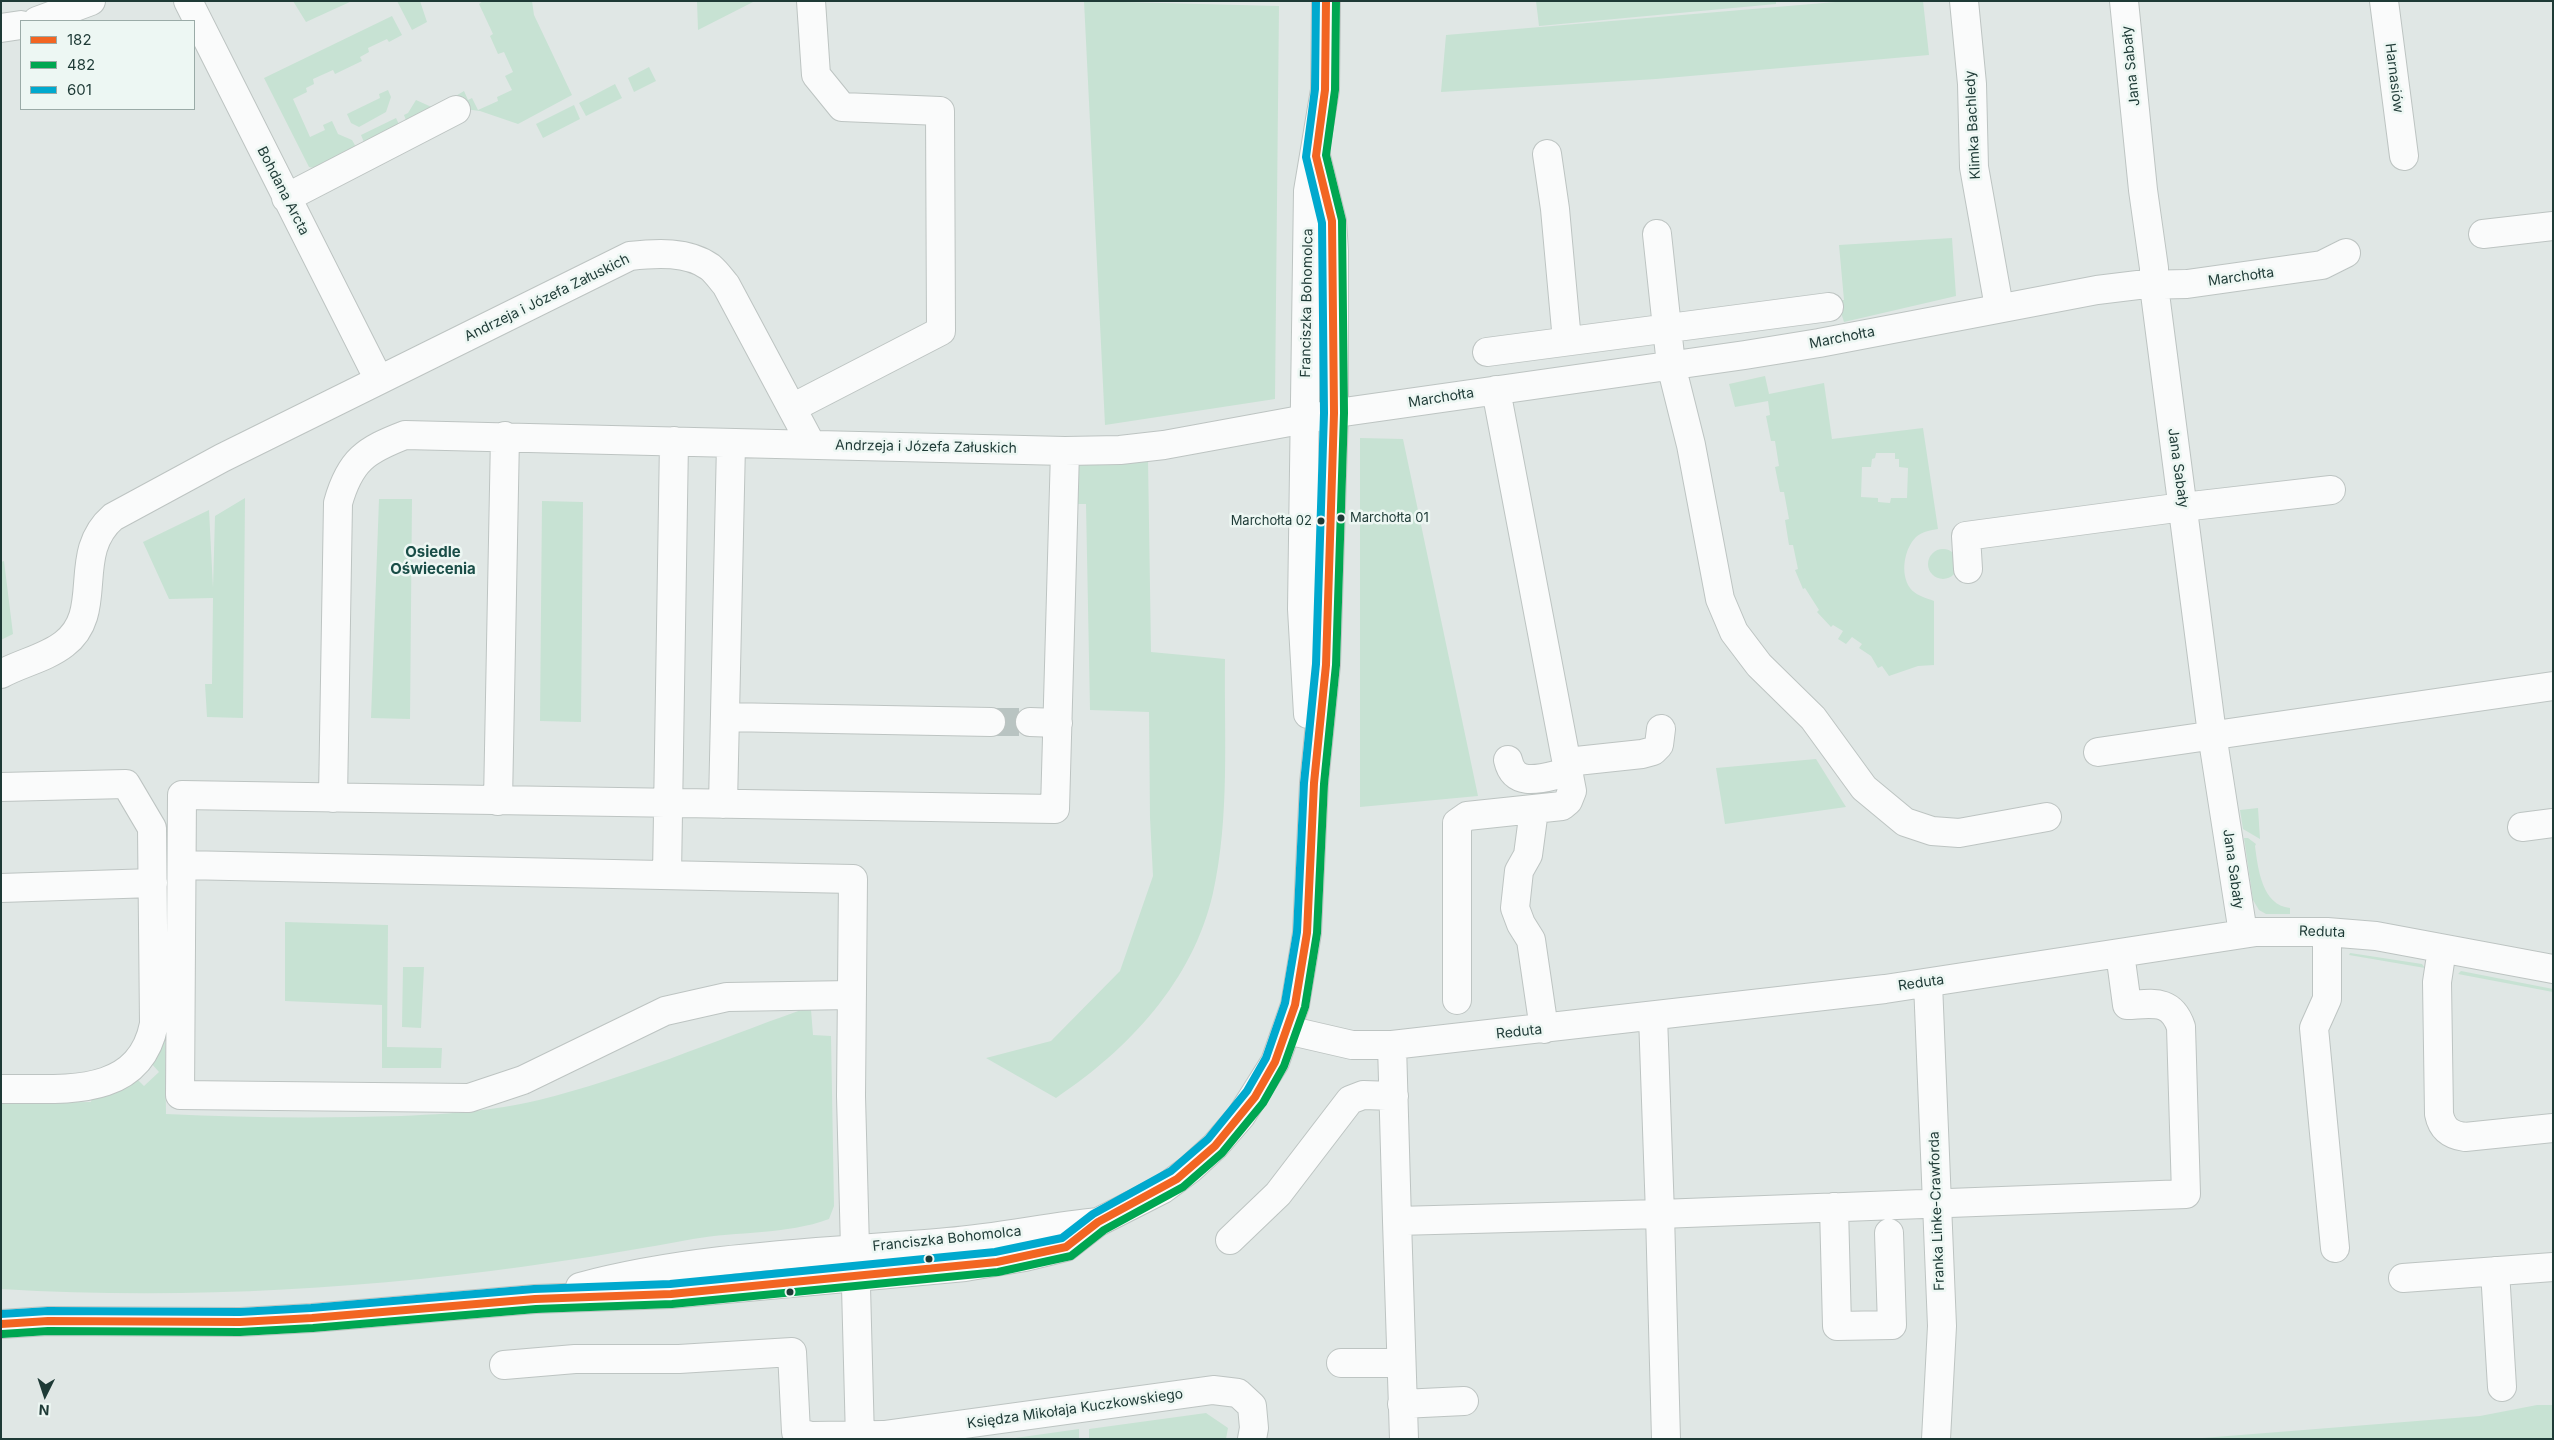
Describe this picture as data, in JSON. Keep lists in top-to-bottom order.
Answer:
{
  "streets": {
    "street": [
      "Jana Sabały",
      "Harnasiów",
      "Klimka Bachledy",
      "Bohdana Arcta",
      "Marchołta",
      "Andrzeja i Józefa Załuskich",
      "Franciszka Bohomolca",
      "Reduta",
      "Franka Linke-Crawforda",
      "Księdza Mikołaja Kuczkowskiego"
    ]
  },
  "crossings": [
    ["Jana Sabały", "Marchołta"],
    ["Jana Sabały", "Reduta"],
    ["Klimka Bachledy", "Marchołta"],
    ["Bohdana Arcta", "Andrzeja i Józefa Załuskich"],
    ["Marchołta", "Franciszka Bohomolca"],
    ["Andrzeja i Józefa Załuskich", "Franciszka Bohomolca"],
    ["Franciszka Bohomolca", "Reduta"],
    ["Reduta", "Franka Linke-Crawforda"]
  ],
  "districts": ["Osiedle Oświecenia"],
  "places": ["Marchołta 01", "Marchołta 02"],
  "lines": ["transit line 182", "transit line 482", "transit line 601"],
  "legend": ["182", "482", "601"],
  "north": "bottom"
}
